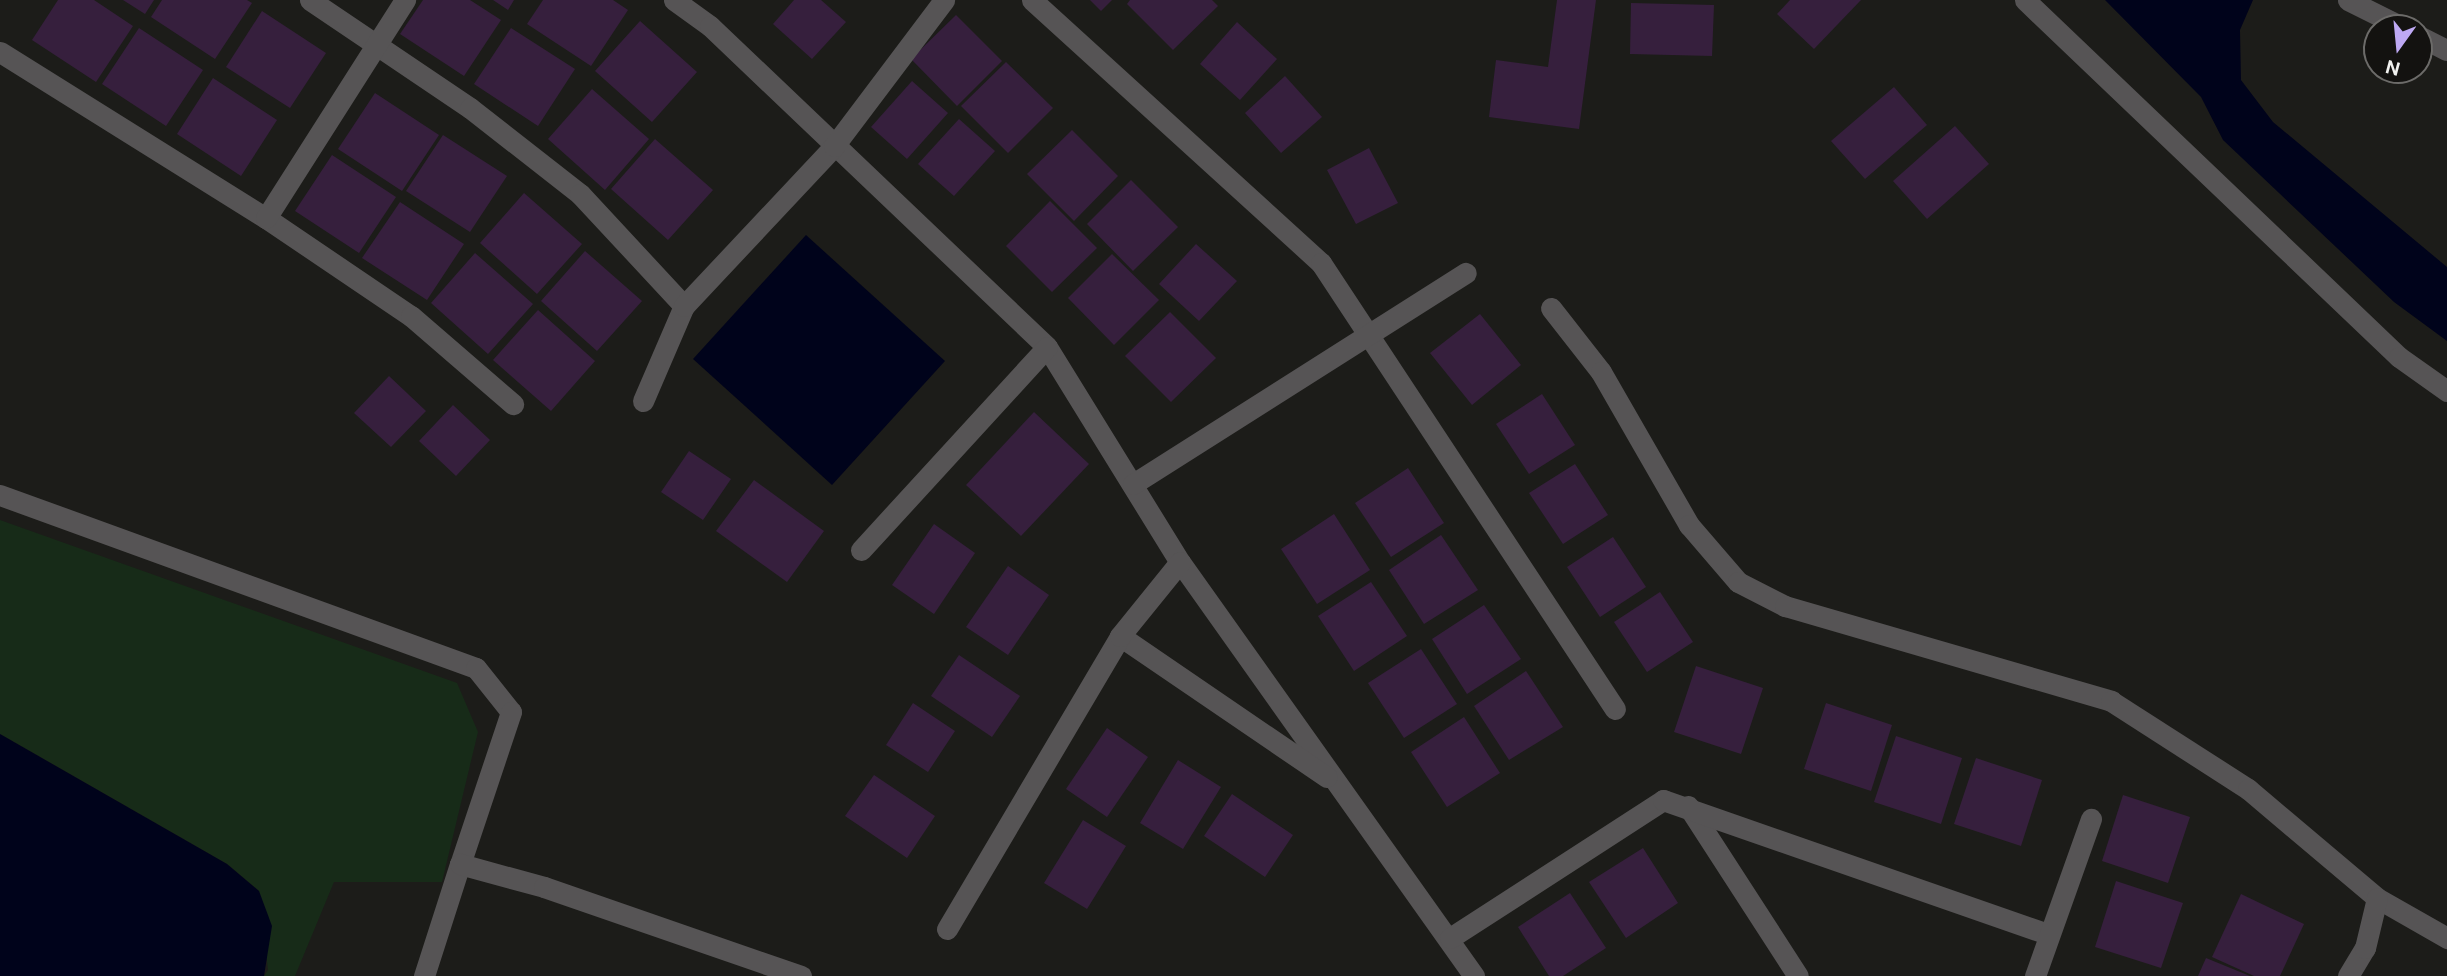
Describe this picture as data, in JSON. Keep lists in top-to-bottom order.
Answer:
{
  "north": "bottom"
}
